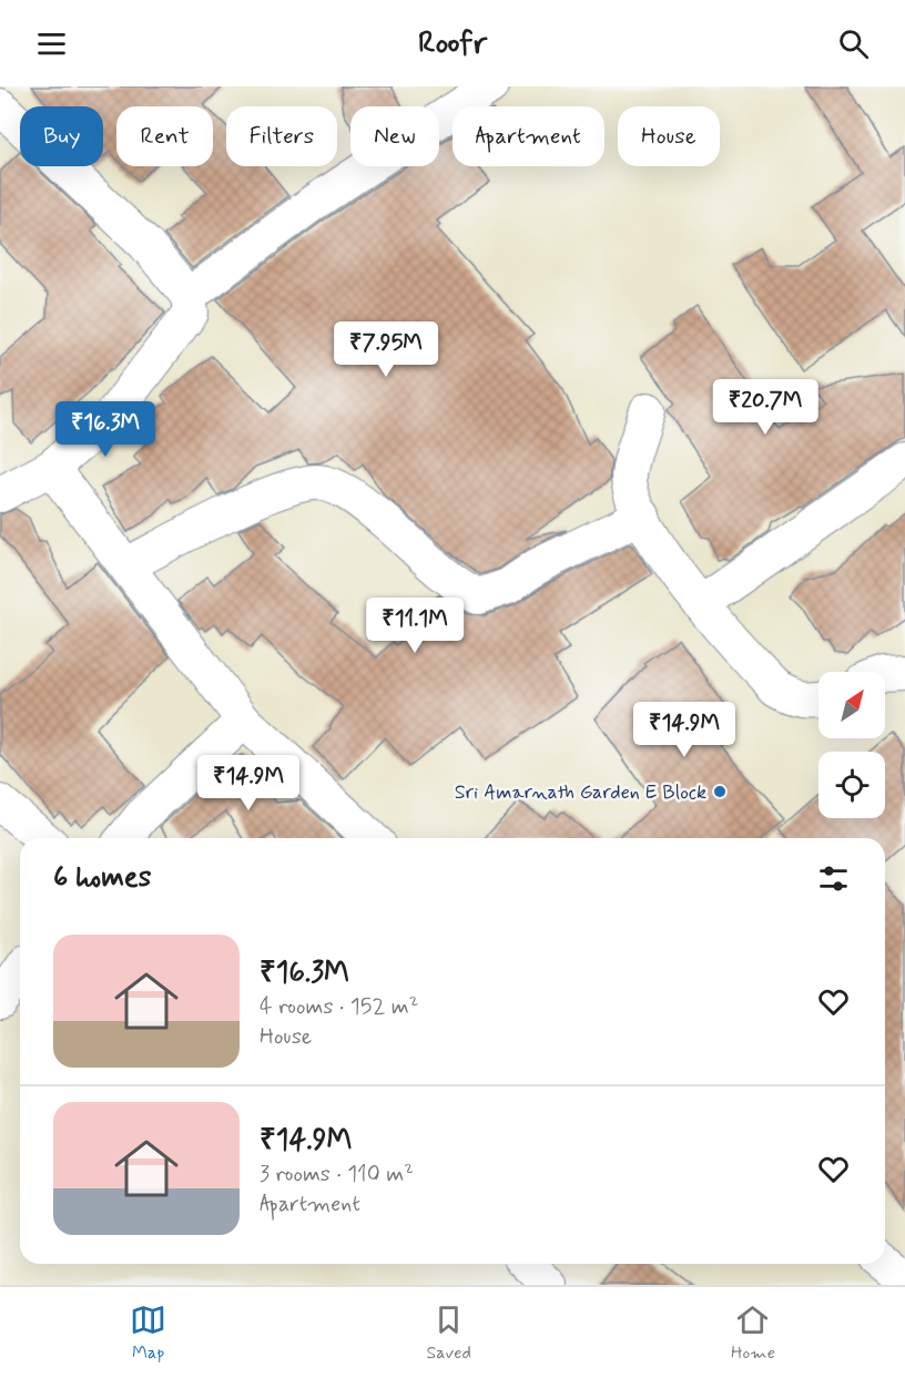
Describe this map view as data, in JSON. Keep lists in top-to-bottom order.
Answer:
{
  "places": ["Sri Amarnath Garden E Block"],
  "north": "top right",
  "page": {
    "header": "Roofr",
    "chip": [
      "Buy",
      "Rent",
      "Filters",
      "New",
      "Apartment",
      "House"
    ],
    "price": [
      "₹7.95M",
      "₹20.7M",
      "₹16.3M",
      "₹11.1M",
      "₹14.9M",
      "₹14.9M"
    ],
    "heading": "6 homes",
    "list": [
      {
        "name": "₹16.3M",
        "note": "4 rooms · 152 m² · House"
      },
      {
        "name": "₹14.9M",
        "note": "3 rooms · 110 m² · Apartment"
      }
    ],
    "tabs": ["Map", "Saved", "Home"]
  }
}
